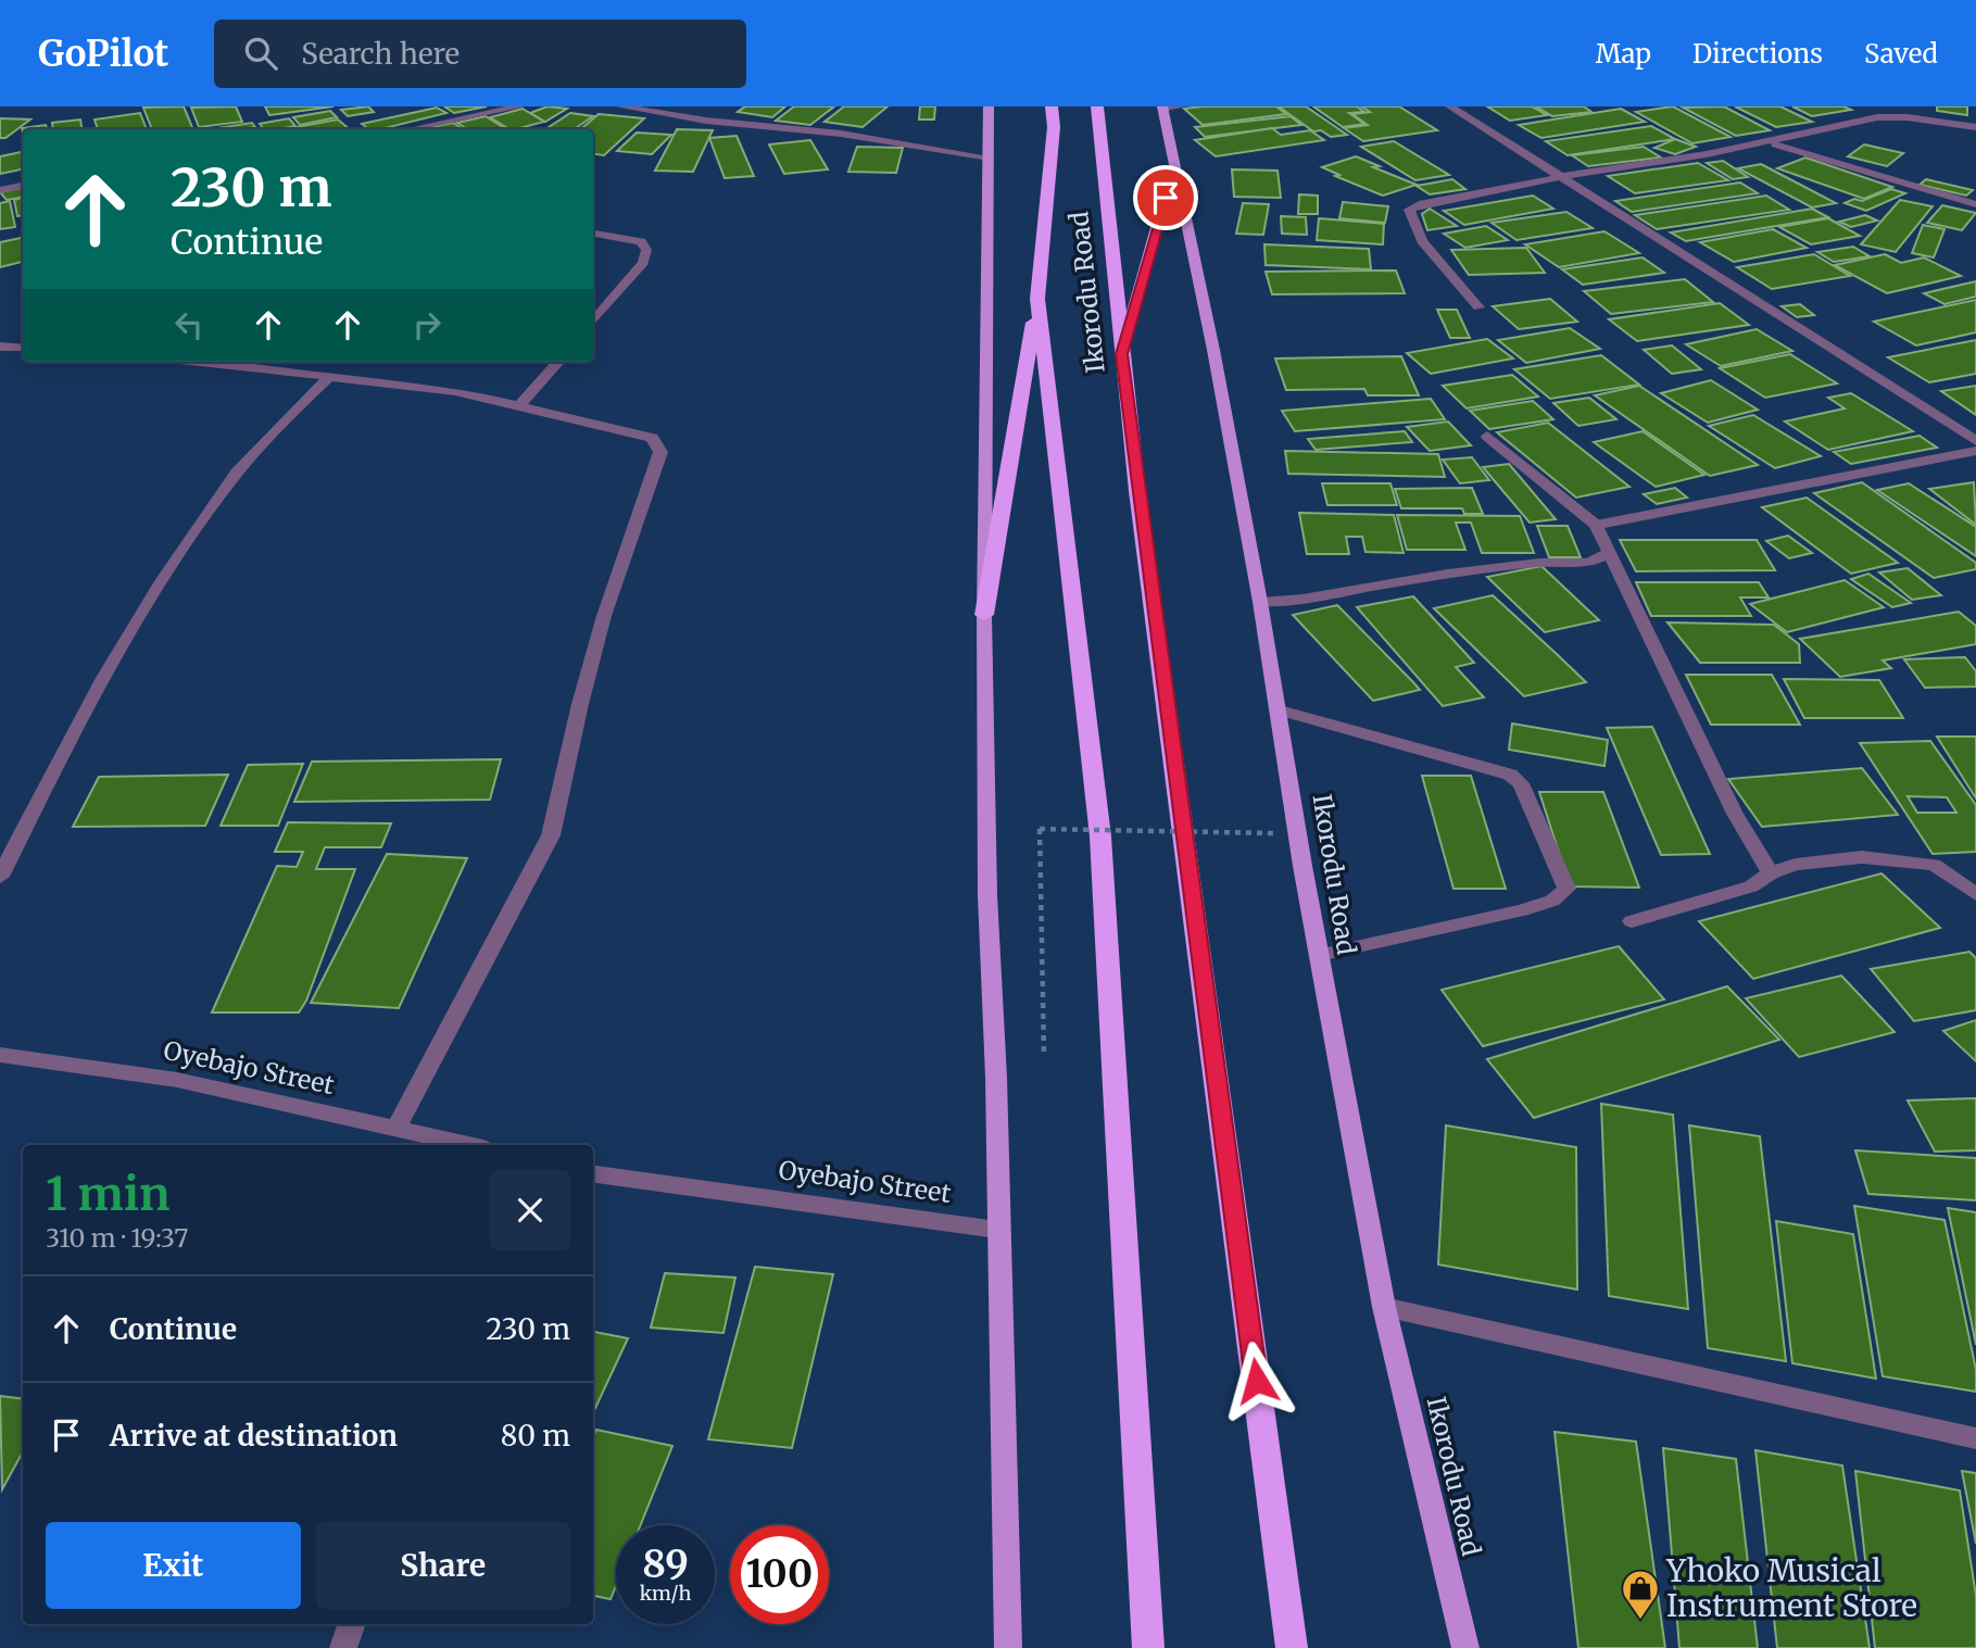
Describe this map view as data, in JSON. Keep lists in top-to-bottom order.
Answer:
{
  "streets": {
    "highway": ["Ikorodu Road"],
    "street": ["Oyebajo Street"]
  },
  "places": {
    "shop": ["Yhoko Musical Instrument Store"]
  },
  "page": {
    "header": "GoPilot",
    "search": "Search here",
    "nav": ["Map", "Directions", "Saved"],
    "turn": ["230 m", "Continue"],
    "heading": ["1 min", "310 m · 19:37"],
    "list": [
      {
        "name": "Continue",
        "value": "230 m"
      },
      {
        "name": "Arrive at destination",
        "value": "80 m"
      }
    ],
    "buttons": ["Exit", "Share"],
    "speed": "89 km/h",
    "limit": "100"
  }
}
